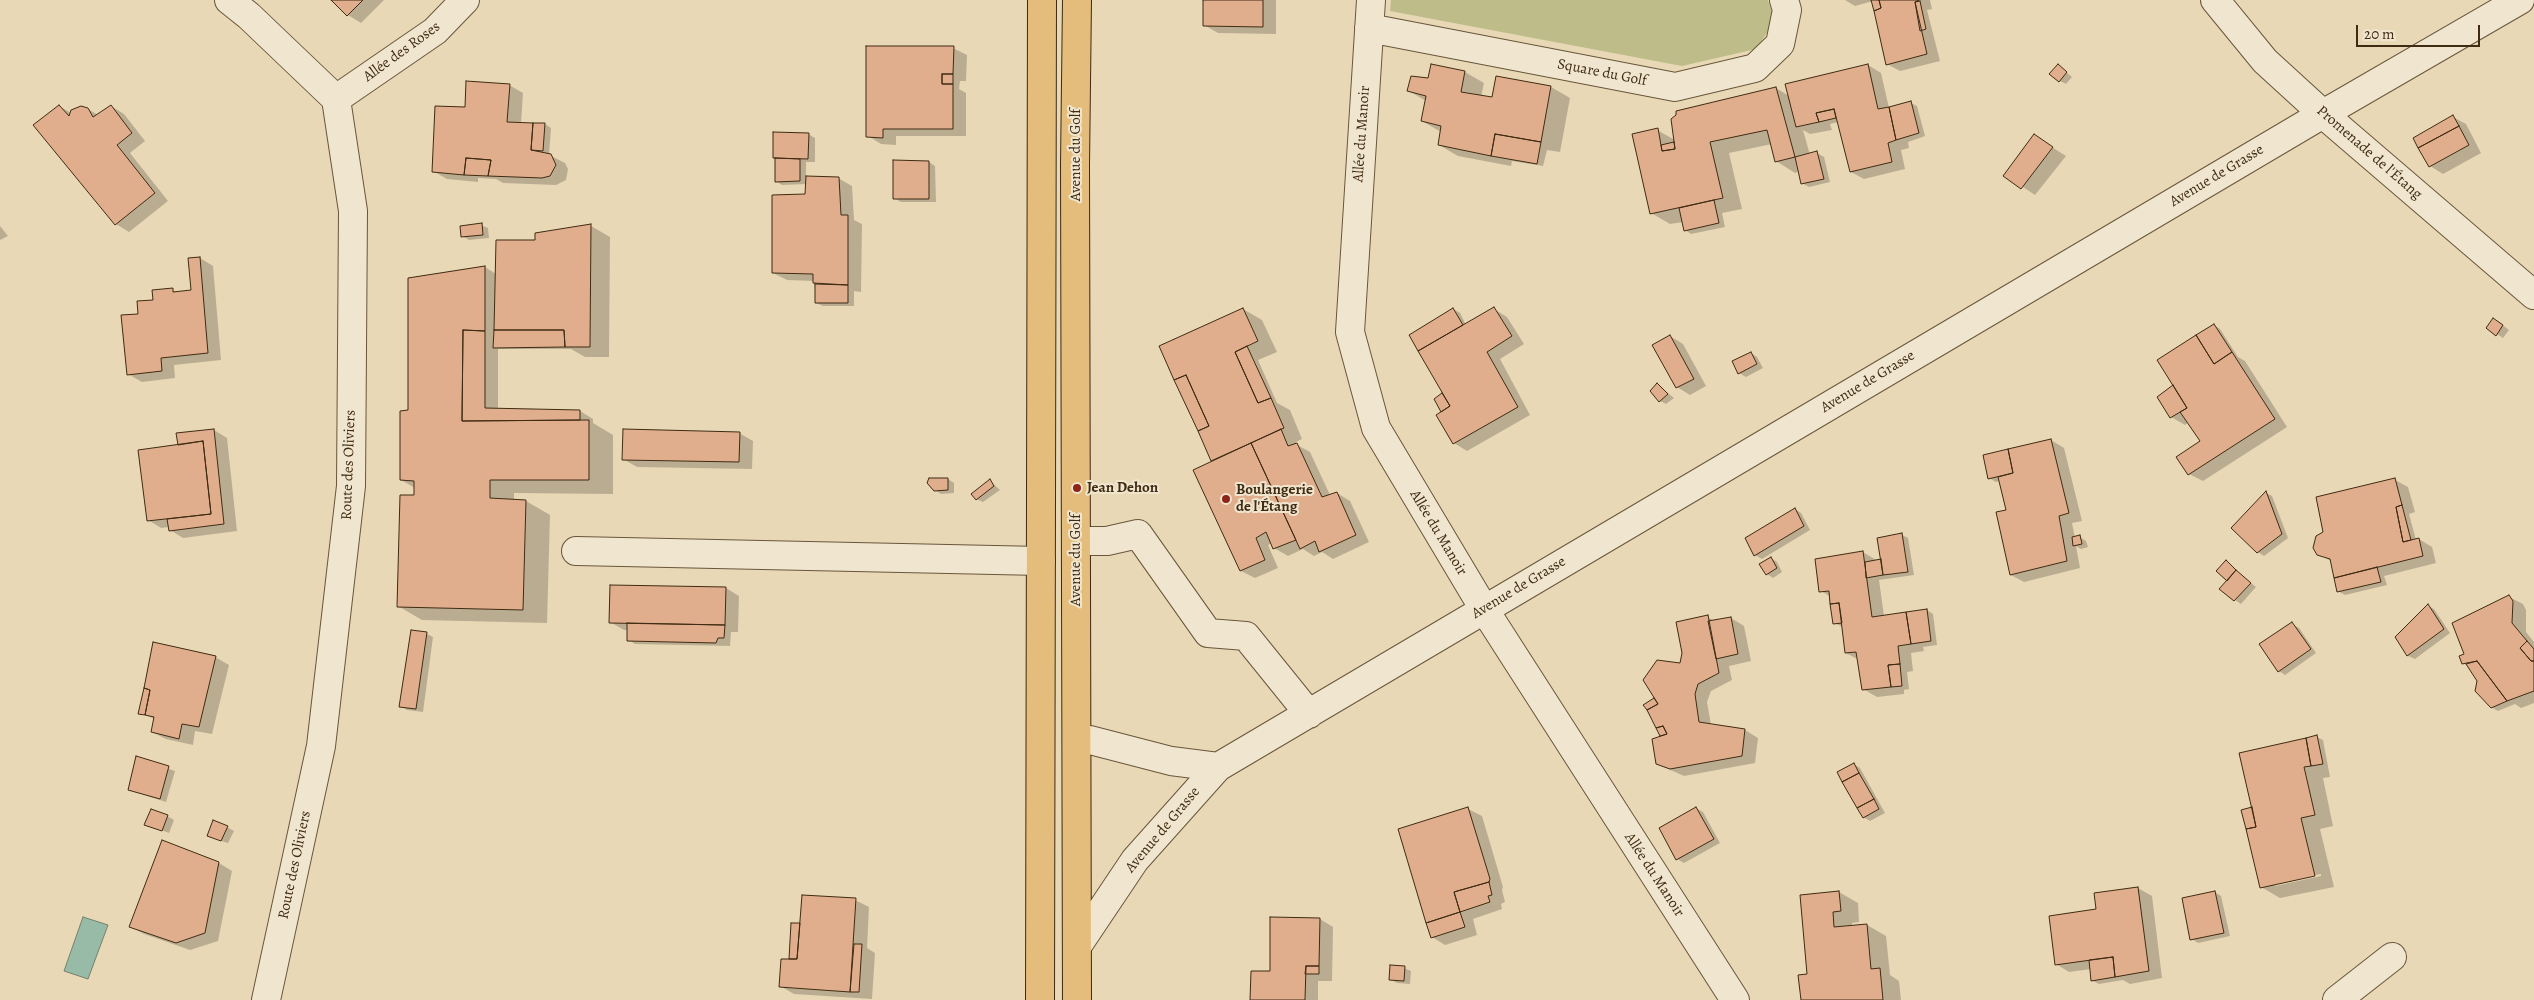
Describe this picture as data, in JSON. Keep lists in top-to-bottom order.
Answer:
{
  "streets": {
    "main road": ["Avenue du Golf"],
    "street": [
      "Allée des Roses",
      "Square du Golf",
      "Allée du Manoir",
      "Promenade de l'Étang",
      "Avenue de Grasse",
      "Route des Oliviers"
    ]
  },
  "crossings": [
    ["Allée des Roses", "Route des Oliviers"],
    ["Square du Golf", "Allée du Manoir"],
    ["Allée du Manoir", "Avenue de Grasse"],
    ["Promenade de l'Étang", "Avenue de Grasse"],
    ["Avenue du Golf", "Avenue de Grasse"]
  ],
  "places": ["Jean Dehon", "Boulangerie de l'Étang"],
  "scale_bar": "20 m"
}
